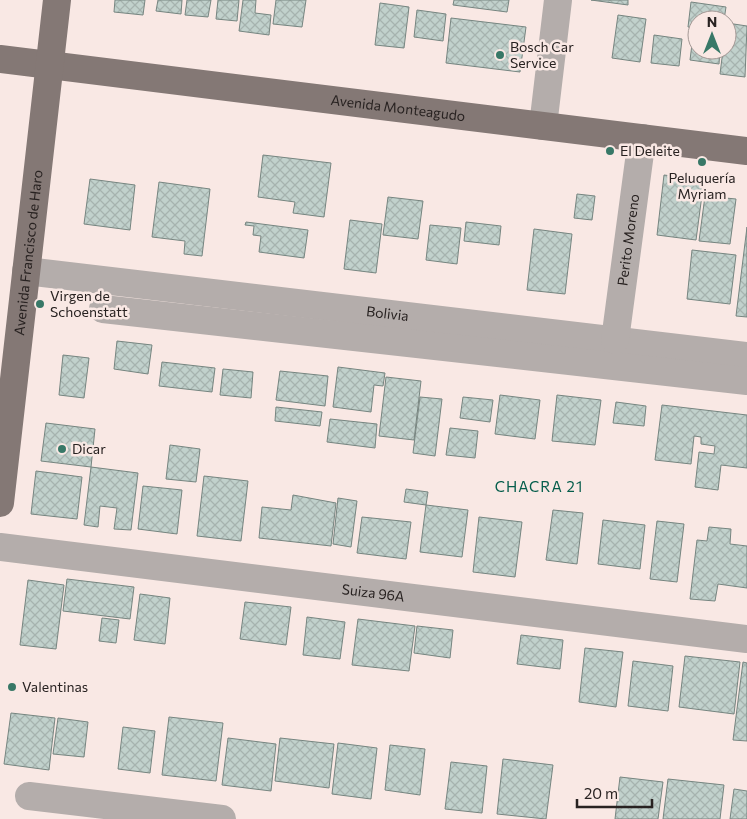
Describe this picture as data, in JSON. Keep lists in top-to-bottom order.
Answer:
{
  "streets": {
    "main road": ["Avenida Monteagudo", "Avenida Francisco de Haro"],
    "street": ["Perito Moreno", "Bolivia", "Suiza 96A"]
  },
  "crossings": [
    ["Avenida Monteagudo", "Perito Moreno"],
    ["Avenida Monteagudo", "Avenida Francisco de Haro"],
    ["Perito Moreno", "Bolivia"],
    ["Avenida Francisco de Haro", "Bolivia"]
  ],
  "districts": ["CHACRA 21"],
  "places": [
    "Bosch Car Service",
    "El Deleite",
    "Peluquería Myriam",
    "Virgen de Schoenstatt",
    "Dicar",
    "Valentinas"
  ],
  "scale_bar": "20 m",
  "north": "top"
}
